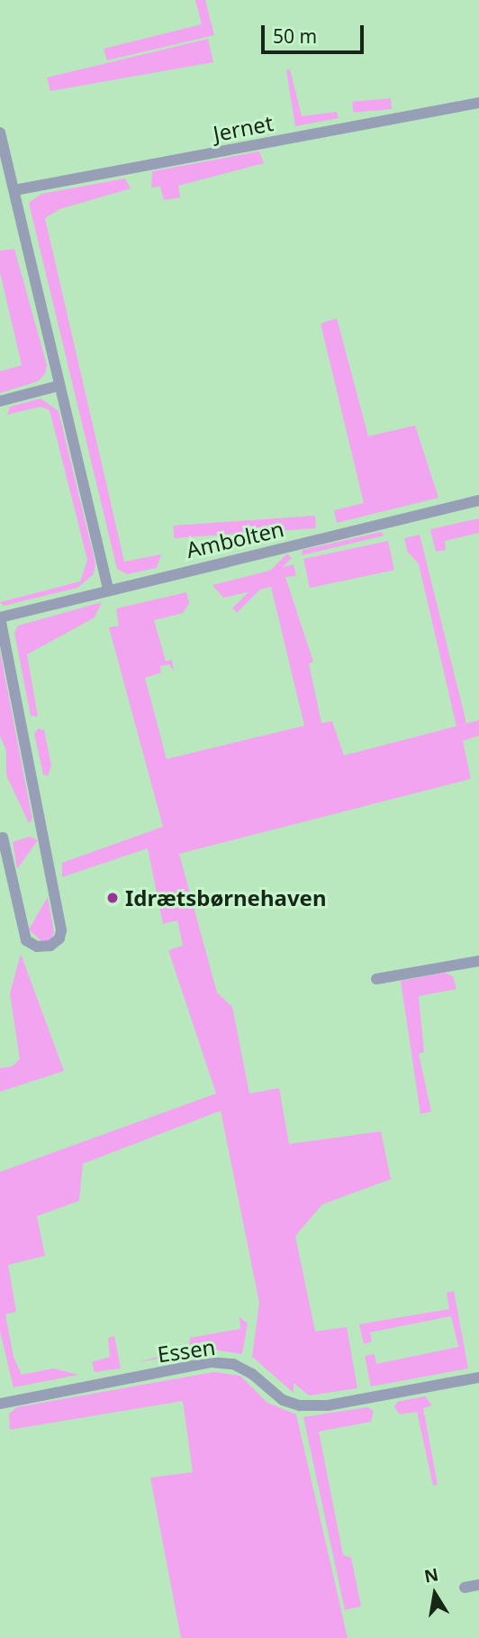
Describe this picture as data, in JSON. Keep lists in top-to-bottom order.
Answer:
{
  "streets": {
    "street": ["Jernet", "Ambolten", "Essen"]
  },
  "places": ["Idrætsbørnehaven"],
  "scale_bar": "50 m",
  "north": "top"
}
